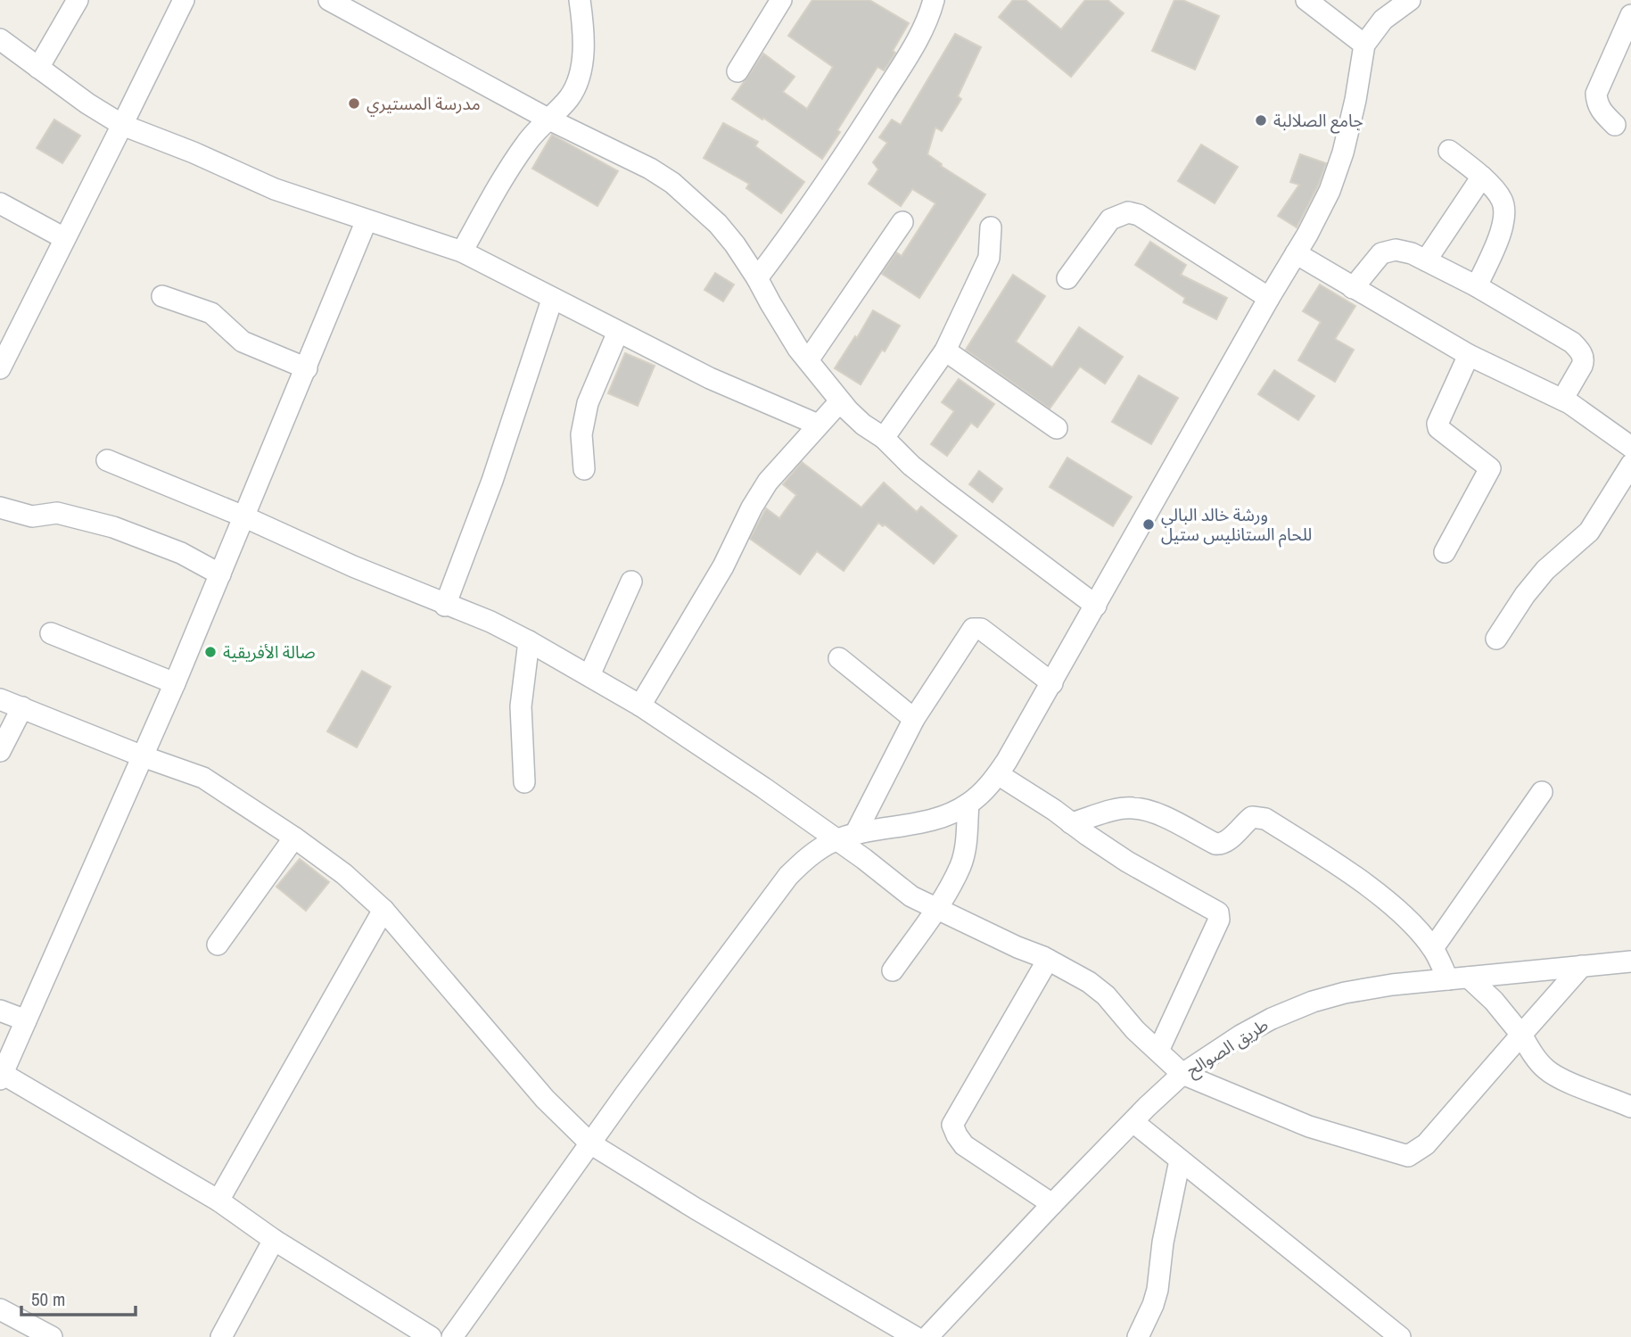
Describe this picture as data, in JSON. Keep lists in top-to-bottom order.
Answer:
{
  "streets": {
    "street": ["طريق الصوالح"]
  },
  "places": [
    "مدرسة المستيري",
    "جامع الصلالبة",
    "ورشة خالد البالي للحام الستانليس ستيل",
    "صالة الأفريقية"
  ],
  "scale_bar": "50 m"
}
